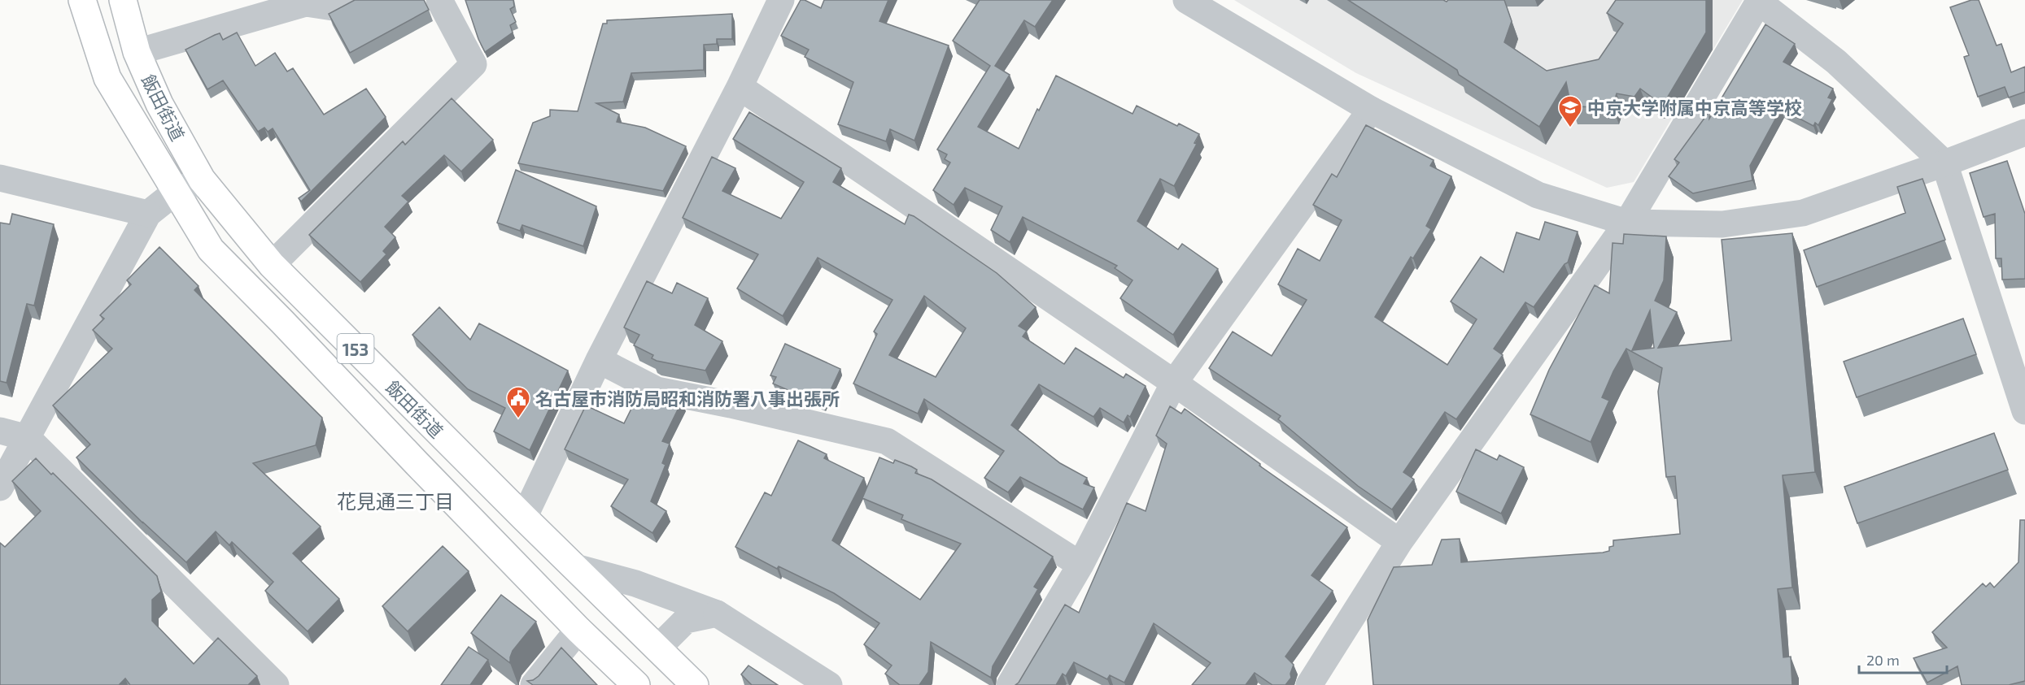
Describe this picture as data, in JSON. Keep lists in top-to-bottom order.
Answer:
{
  "streets": {
    "highway": ["飯田街道", "153"]
  },
  "districts": ["花見通三丁目"],
  "places": {
    "school or university": ["中京大学附属中京高等学校"],
    "public building": ["名古屋市消防局昭和消防署八事出張所"]
  },
  "scale_bar": "20 m"
}
